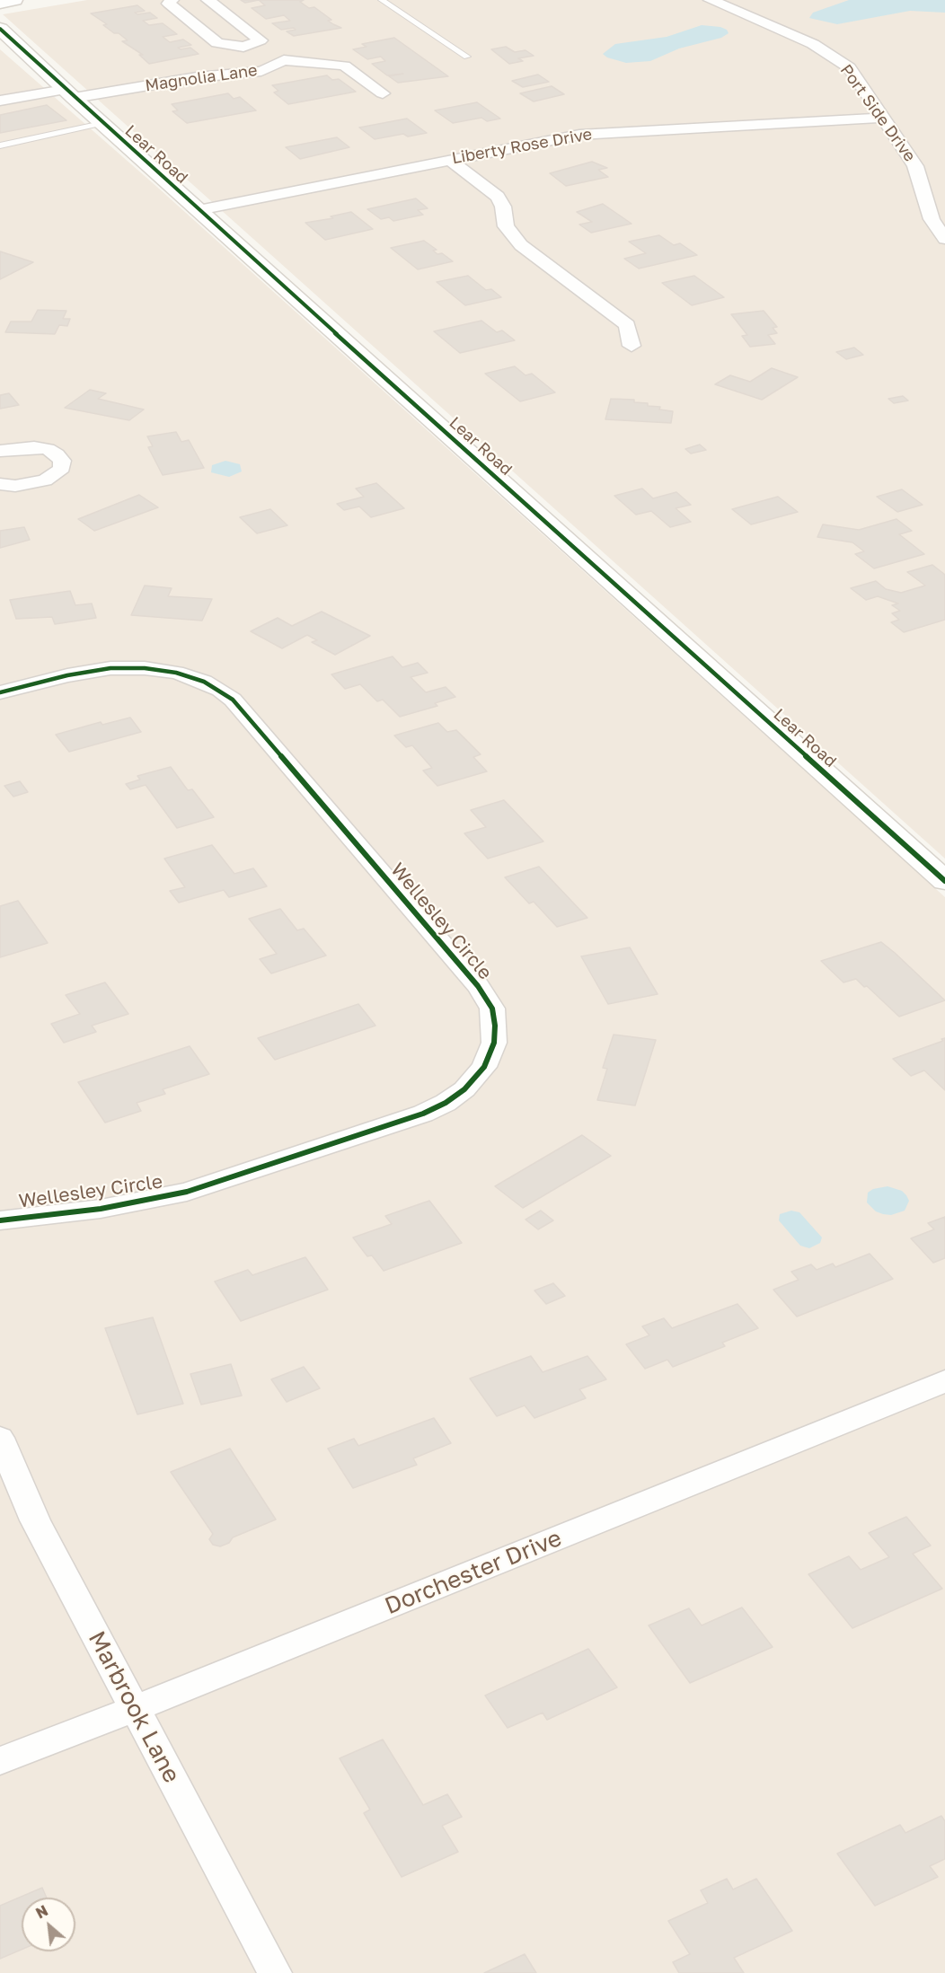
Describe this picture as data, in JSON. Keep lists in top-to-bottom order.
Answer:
{
  "streets": {
    "street": [
      "Magnolia Lane",
      "Port Side Drive",
      "Liberty Rose Drive",
      "Lear Road",
      "Wellesley Circle",
      "Dorchester Drive",
      "Marbrook Lane"
    ]
  },
  "crossings": [
    ["Magnolia Lane", "Lear Road"],
    ["Port Side Drive", "Liberty Rose Drive"],
    ["Liberty Rose Drive", "Lear Road"],
    ["Dorchester Drive", "Marbrook Lane"]
  ],
  "north": "top left"
}
